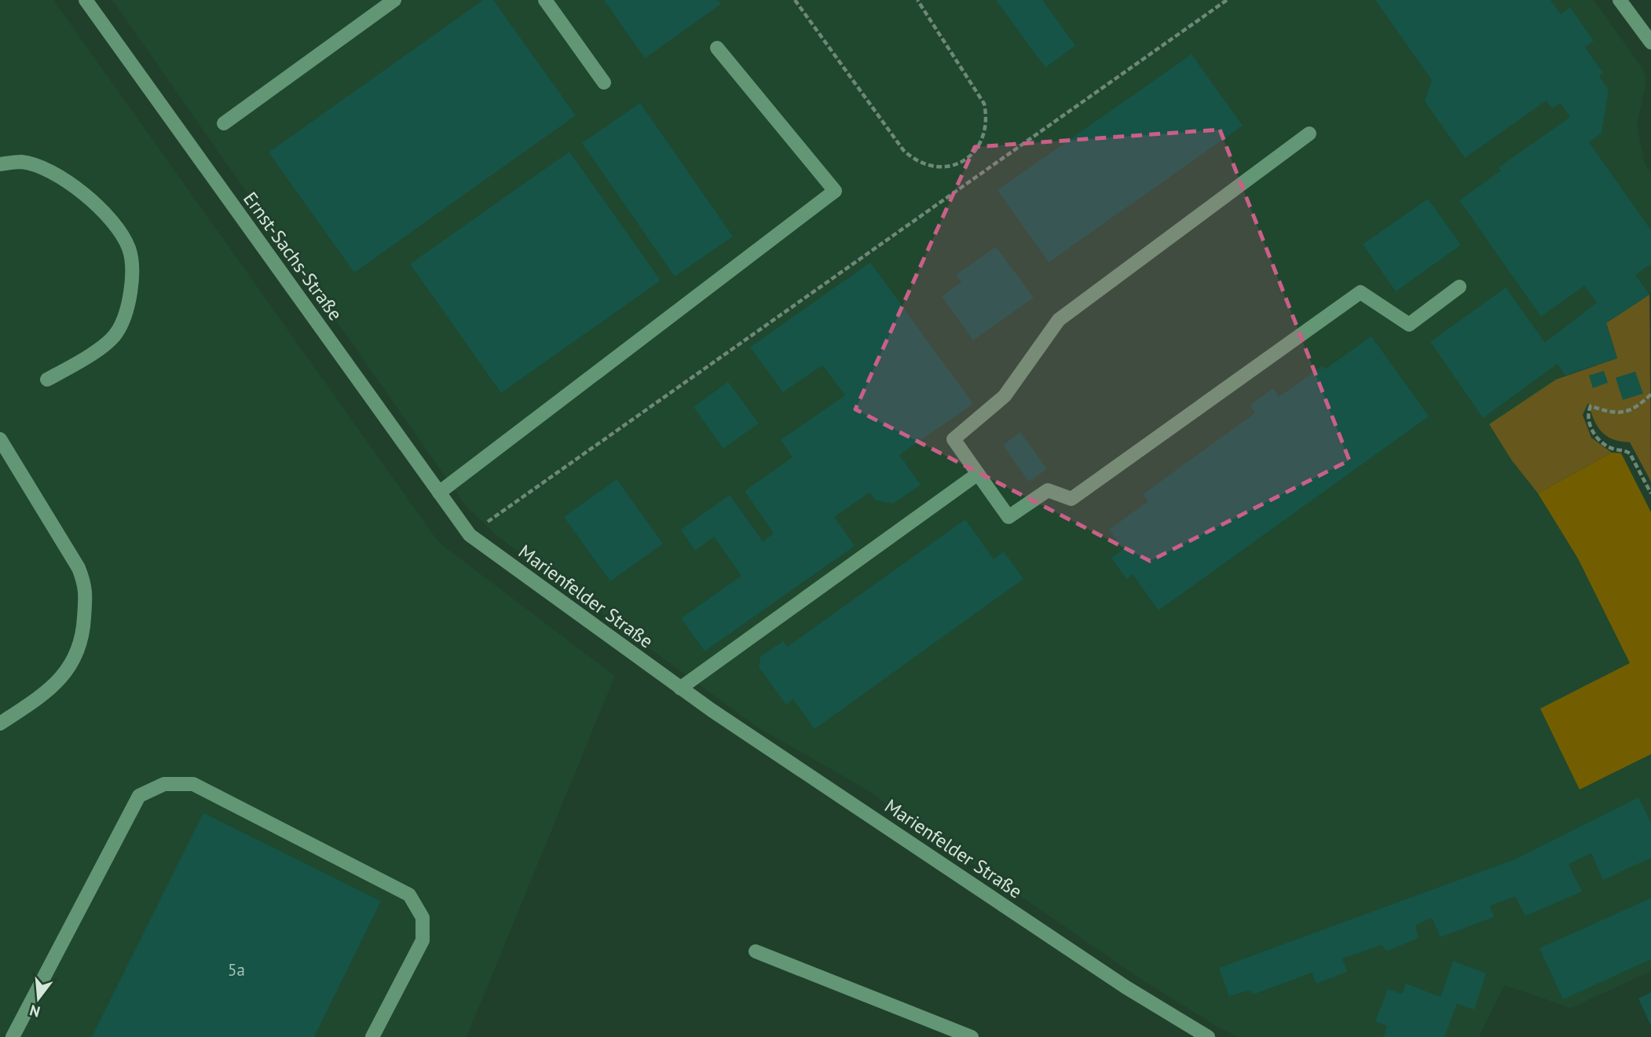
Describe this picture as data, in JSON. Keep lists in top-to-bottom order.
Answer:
{
  "streets": {
    "street": ["Ernst-Sachs-Straße", "Marienfelder Straße"]
  },
  "crossings": [
    ["Ernst-Sachs-Straße", "Marienfelder Straße"]
  ],
  "house_numbers": ["5a"],
  "north": "bottom"
}
